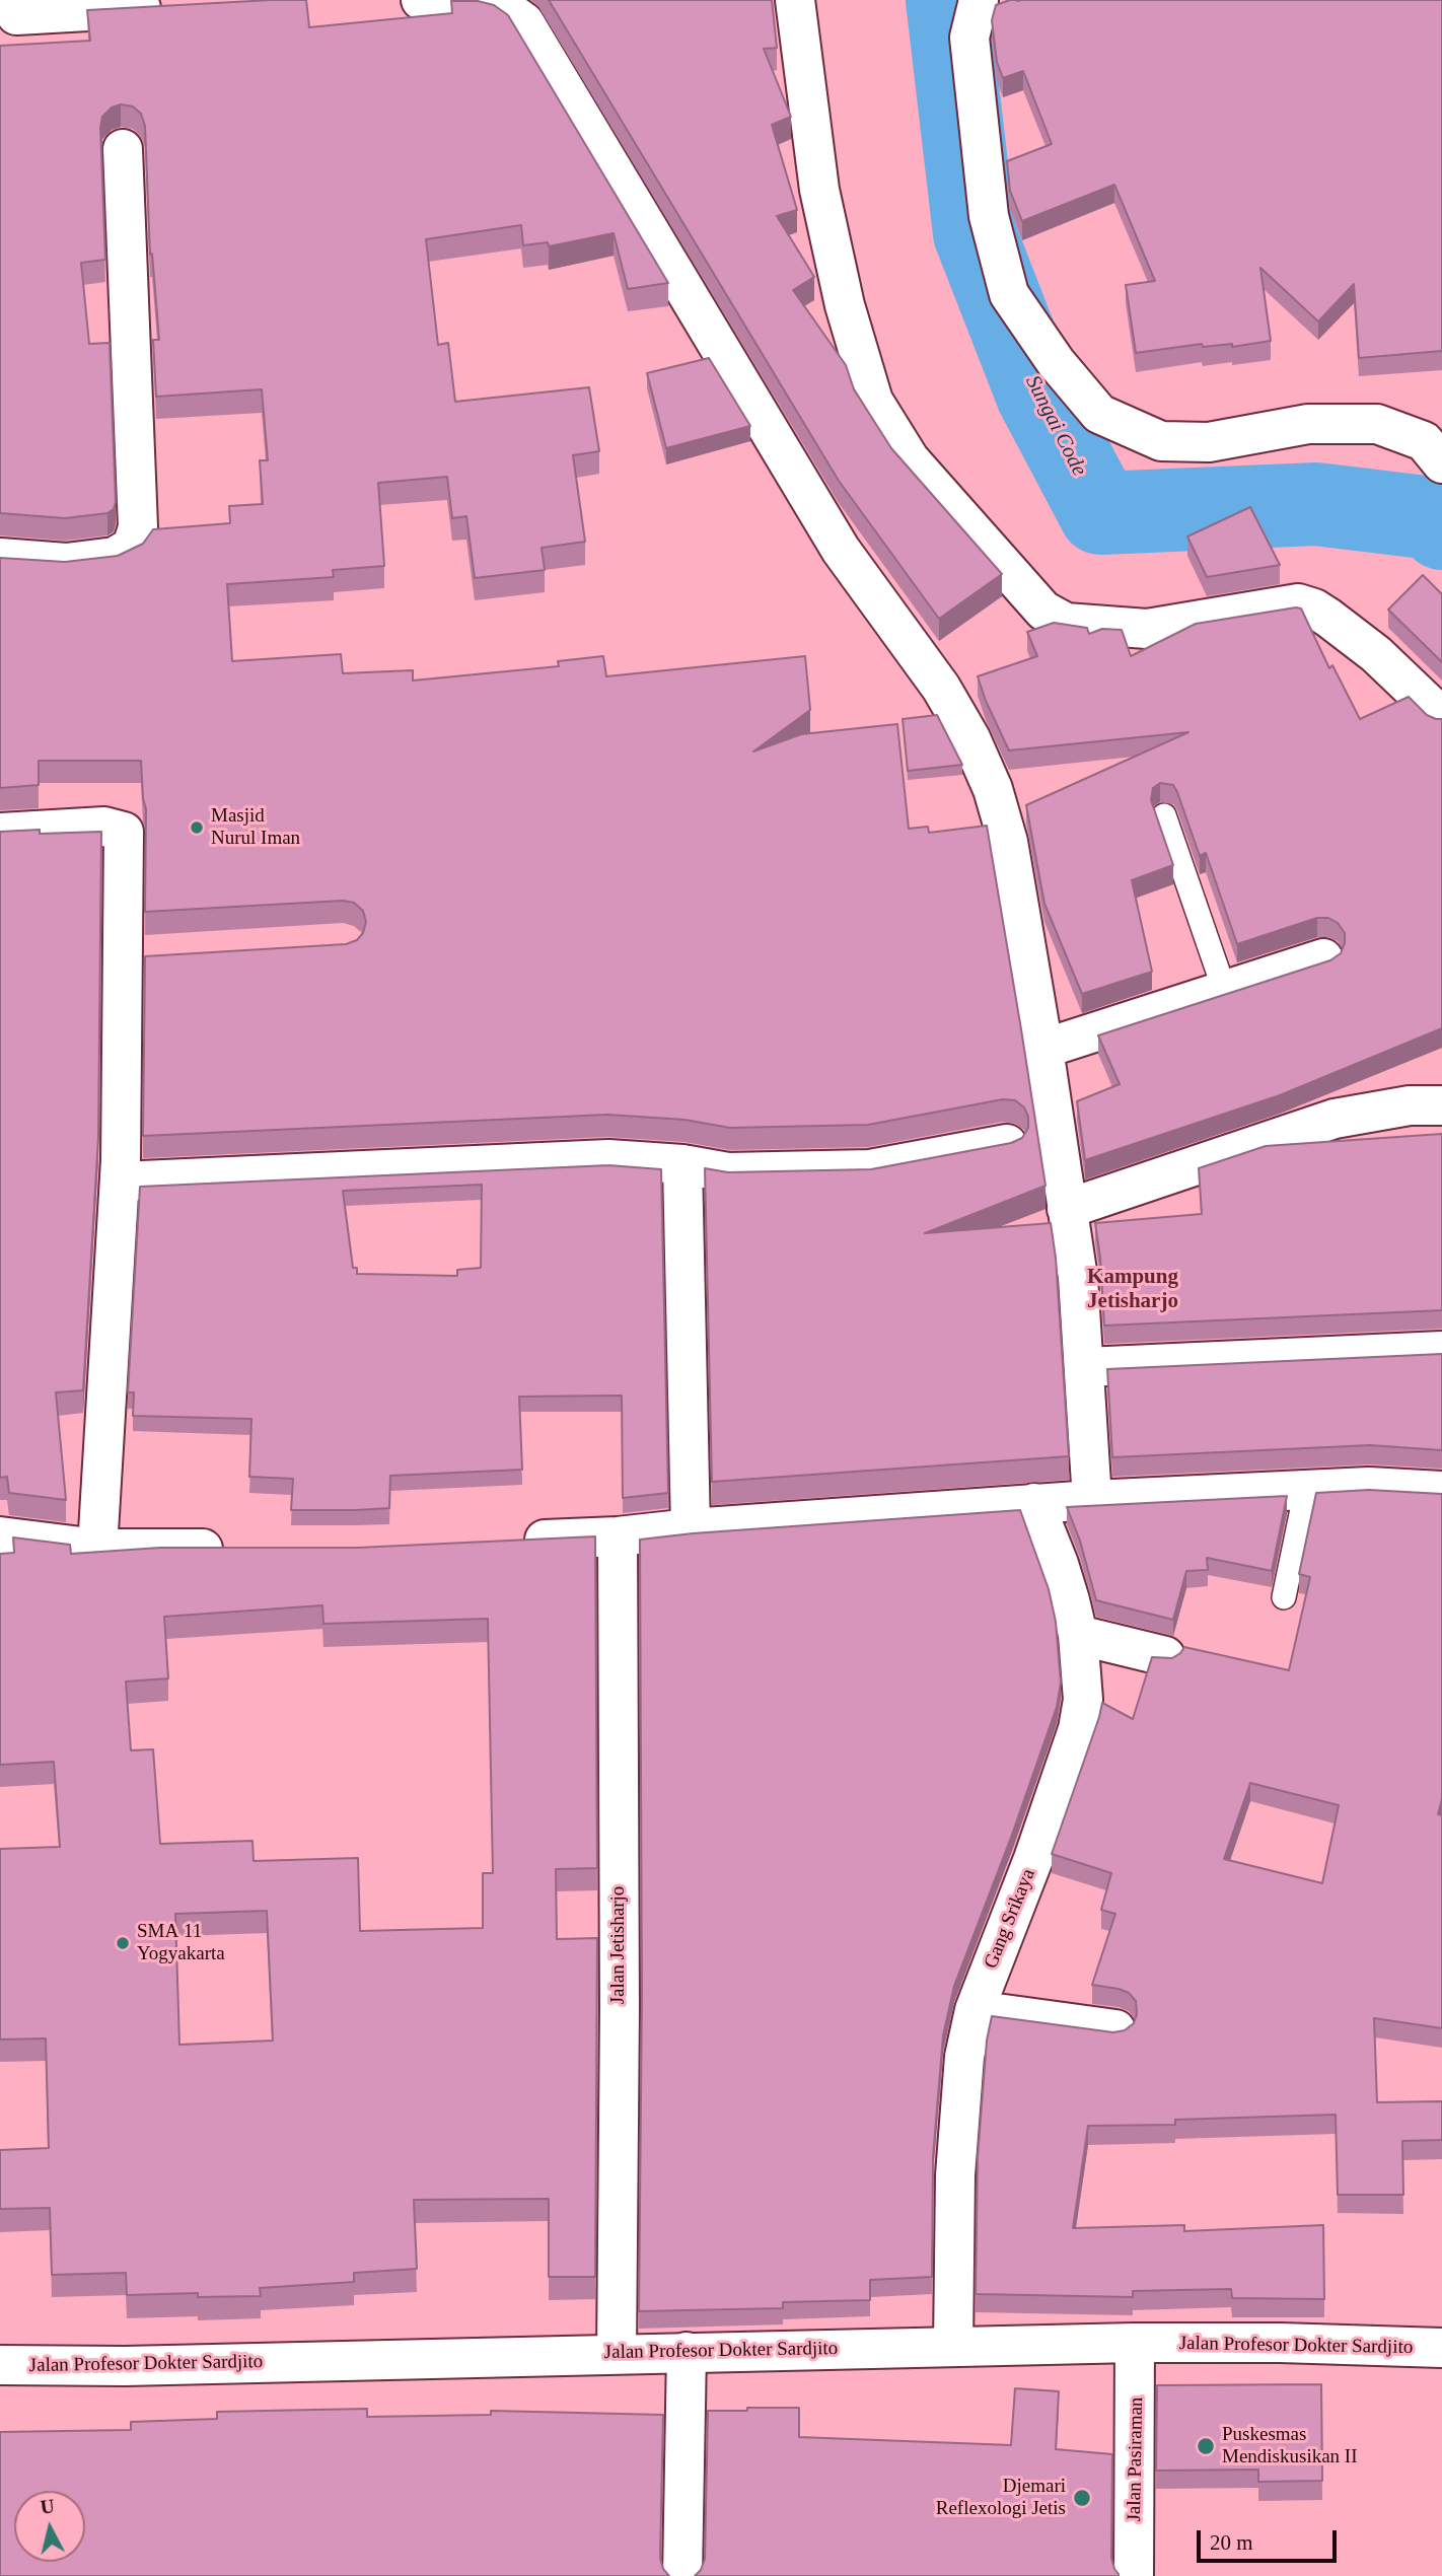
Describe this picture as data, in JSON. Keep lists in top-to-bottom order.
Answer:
{
  "streets": {
    "street": [
      "Gang Srikaya",
      "Jalan Jetisharjo",
      "Jalan Profesor Dokter Sardjito",
      "Jalan Pasiraman"
    ]
  },
  "crossings": [
    ["Gang Srikaya", "Jalan Profesor Dokter Sardjito"],
    ["Jalan Jetisharjo", "Jalan Profesor Dokter Sardjito"],
    ["Jalan Profesor Dokter Sardjito", "Jalan Pasiraman"]
  ],
  "districts": ["Kampung Jetisharjo"],
  "water": ["Sungai Code"],
  "places": [
    "Masjid Nurul Iman",
    "SMA 11 Yogyakarta",
    "Puskesmas Mendiskusikan II",
    "Djemari Reflexologi Jetis"
  ],
  "scale_bar": "20 m",
  "north": "top"
}
